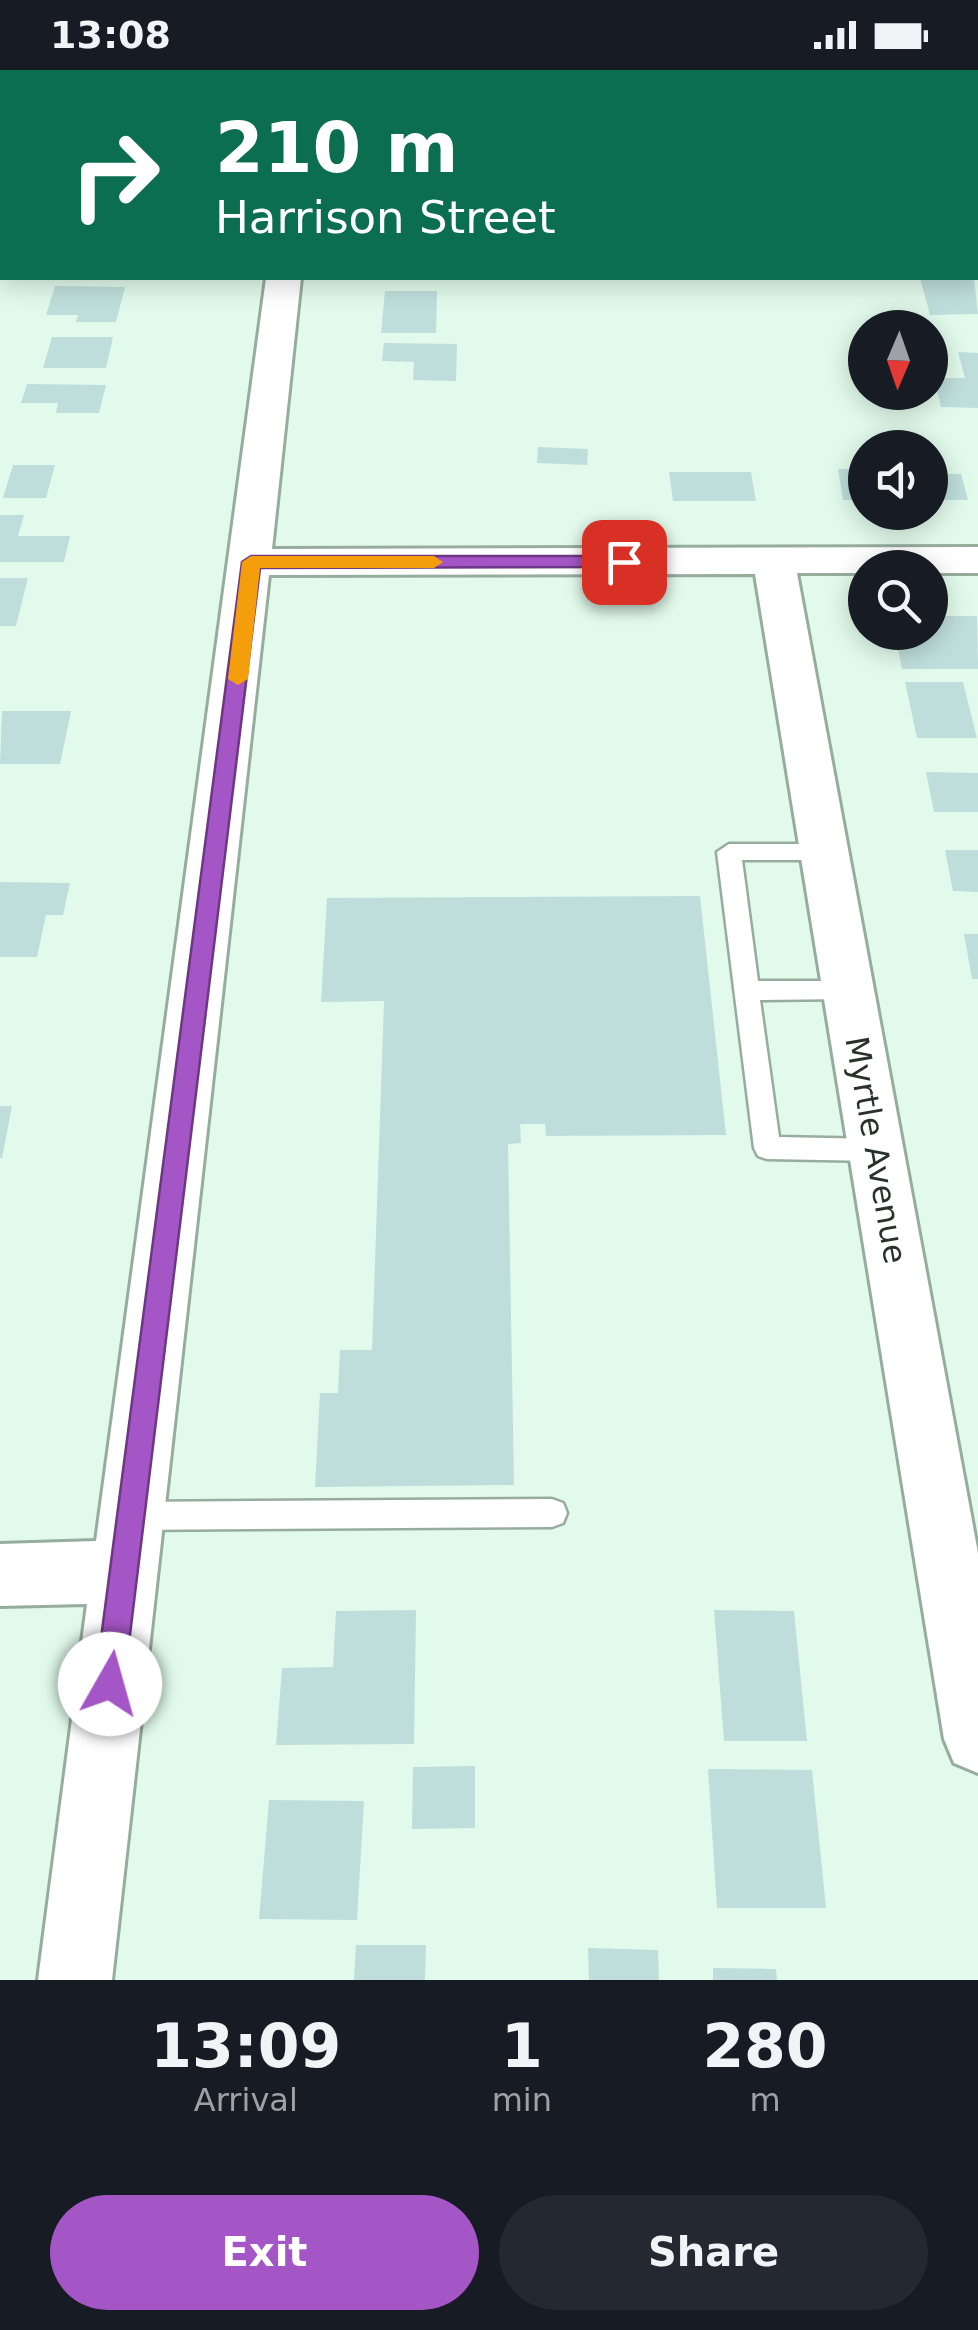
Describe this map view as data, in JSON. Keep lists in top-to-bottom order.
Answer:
{
  "streets": {
    "street": ["Myrtle Avenue"]
  },
  "north": "bottom",
  "page": {
    "status": "13:08",
    "turn": ["210 m", "Harrison Street"],
    "eta": [
      "13:09",
      "Arrival",
      "1",
      "min",
      "280",
      "m"
    ],
    "buttons": ["Exit", "Share"]
  }
}
